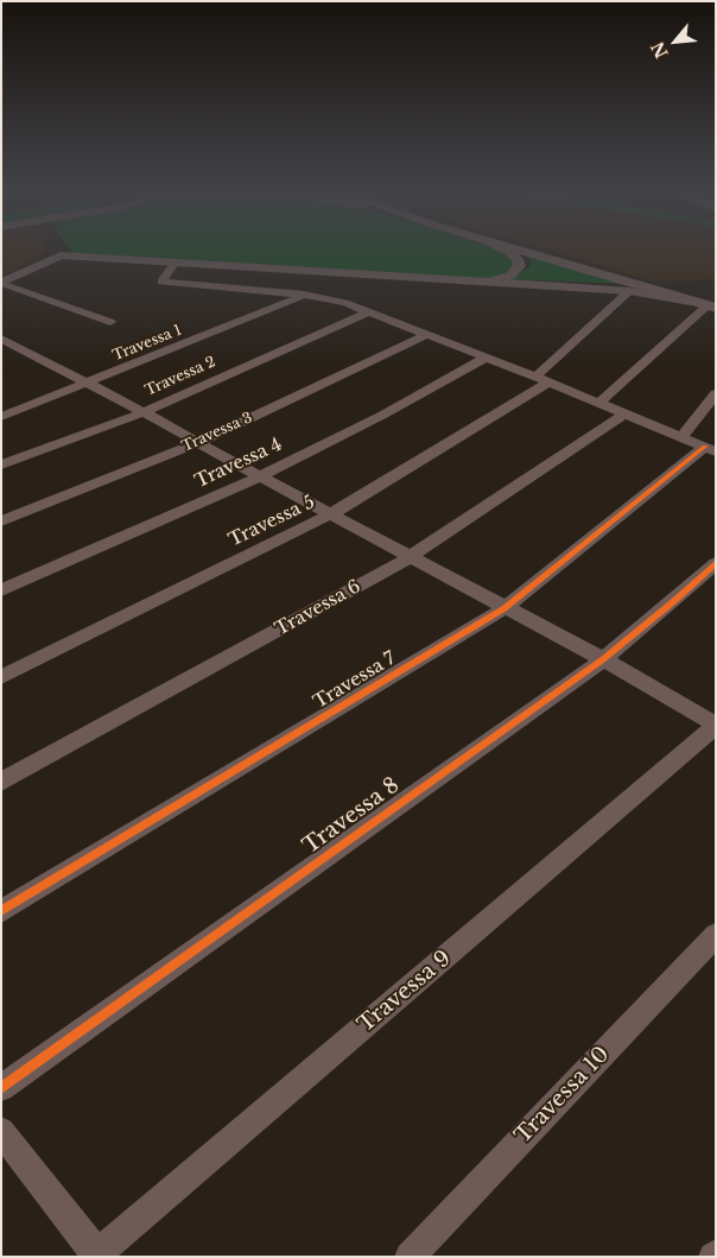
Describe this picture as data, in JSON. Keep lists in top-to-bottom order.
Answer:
{
  "streets": {
    "street": [
      "Travessa 1",
      "Travessa 2",
      "Travessa 3",
      "Travessa 4",
      "Travessa 5",
      "Travessa 6",
      "Travessa 7",
      "Travessa 8",
      "Travessa 9",
      "Travessa 10"
    ]
  },
  "north": "bottom left"
}
